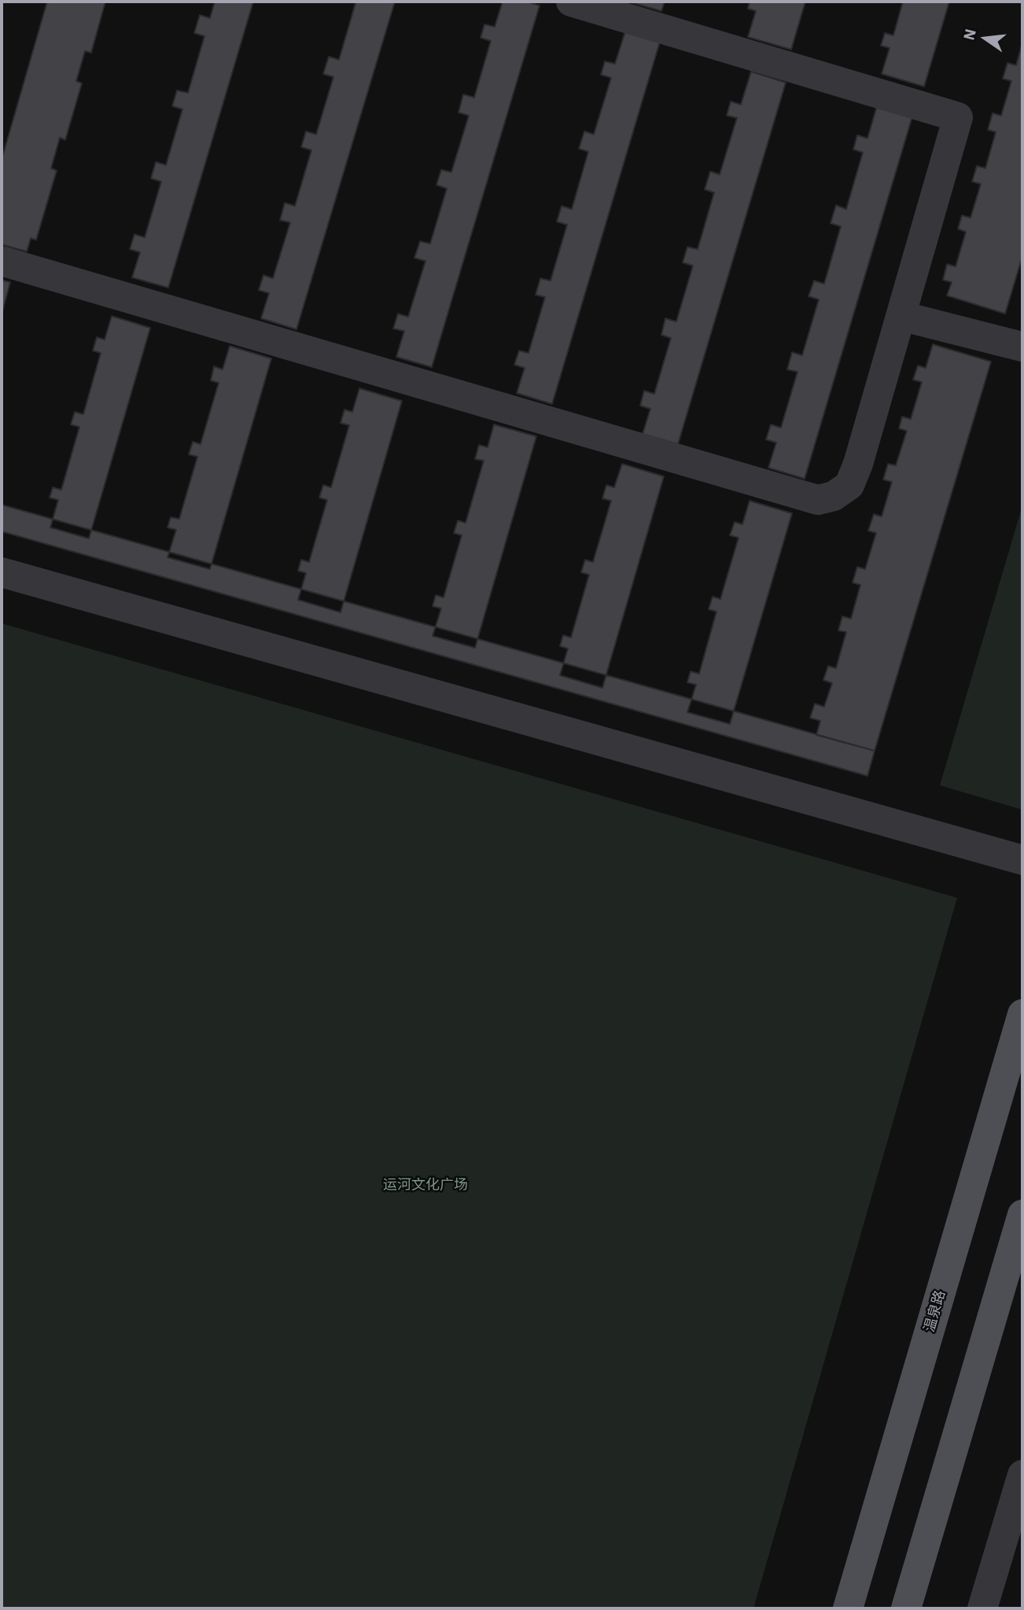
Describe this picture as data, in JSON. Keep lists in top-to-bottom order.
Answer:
{
  "streets": {
    "main road": ["温泉路"]
  },
  "parks": ["运河文化广场"],
  "north": "left"
}
